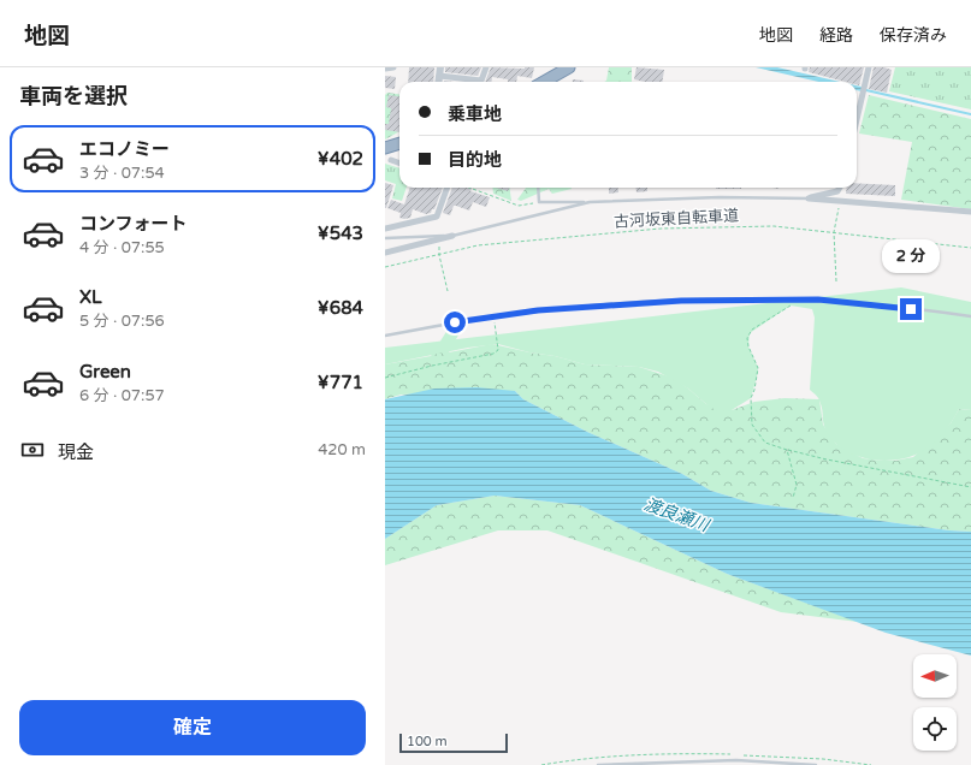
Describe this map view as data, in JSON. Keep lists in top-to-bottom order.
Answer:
{
  "streets": {
    "path": ["古河坂東自転車道"]
  },
  "water": ["渡良瀬川"],
  "scale_bar": "100 m",
  "north": "left",
  "page": {
    "header": "地図",
    "nav": ["地図", "経路", "保存済み"],
    "heading": "車両を選択",
    "banner": ["乗車地", "目的地"],
    "list": [
      {
        "name": "エコノミー",
        "note": "3 分 · 07:54",
        "value": "¥402"
      },
      {
        "name": "コンフォート",
        "note": "4 分 · 07:55",
        "value": "¥543"
      },
      {
        "name": "XL",
        "note": "5 分 · 07:56",
        "value": "¥684"
      },
      {
        "name": "Green",
        "note": "6 分 · 07:57",
        "value": "¥771"
      }
    ],
    "bubble": "2 分",
    "pay": ["現金", "420 m"],
    "buttons": "確定",
    "scale": "100 m"
  }
}
